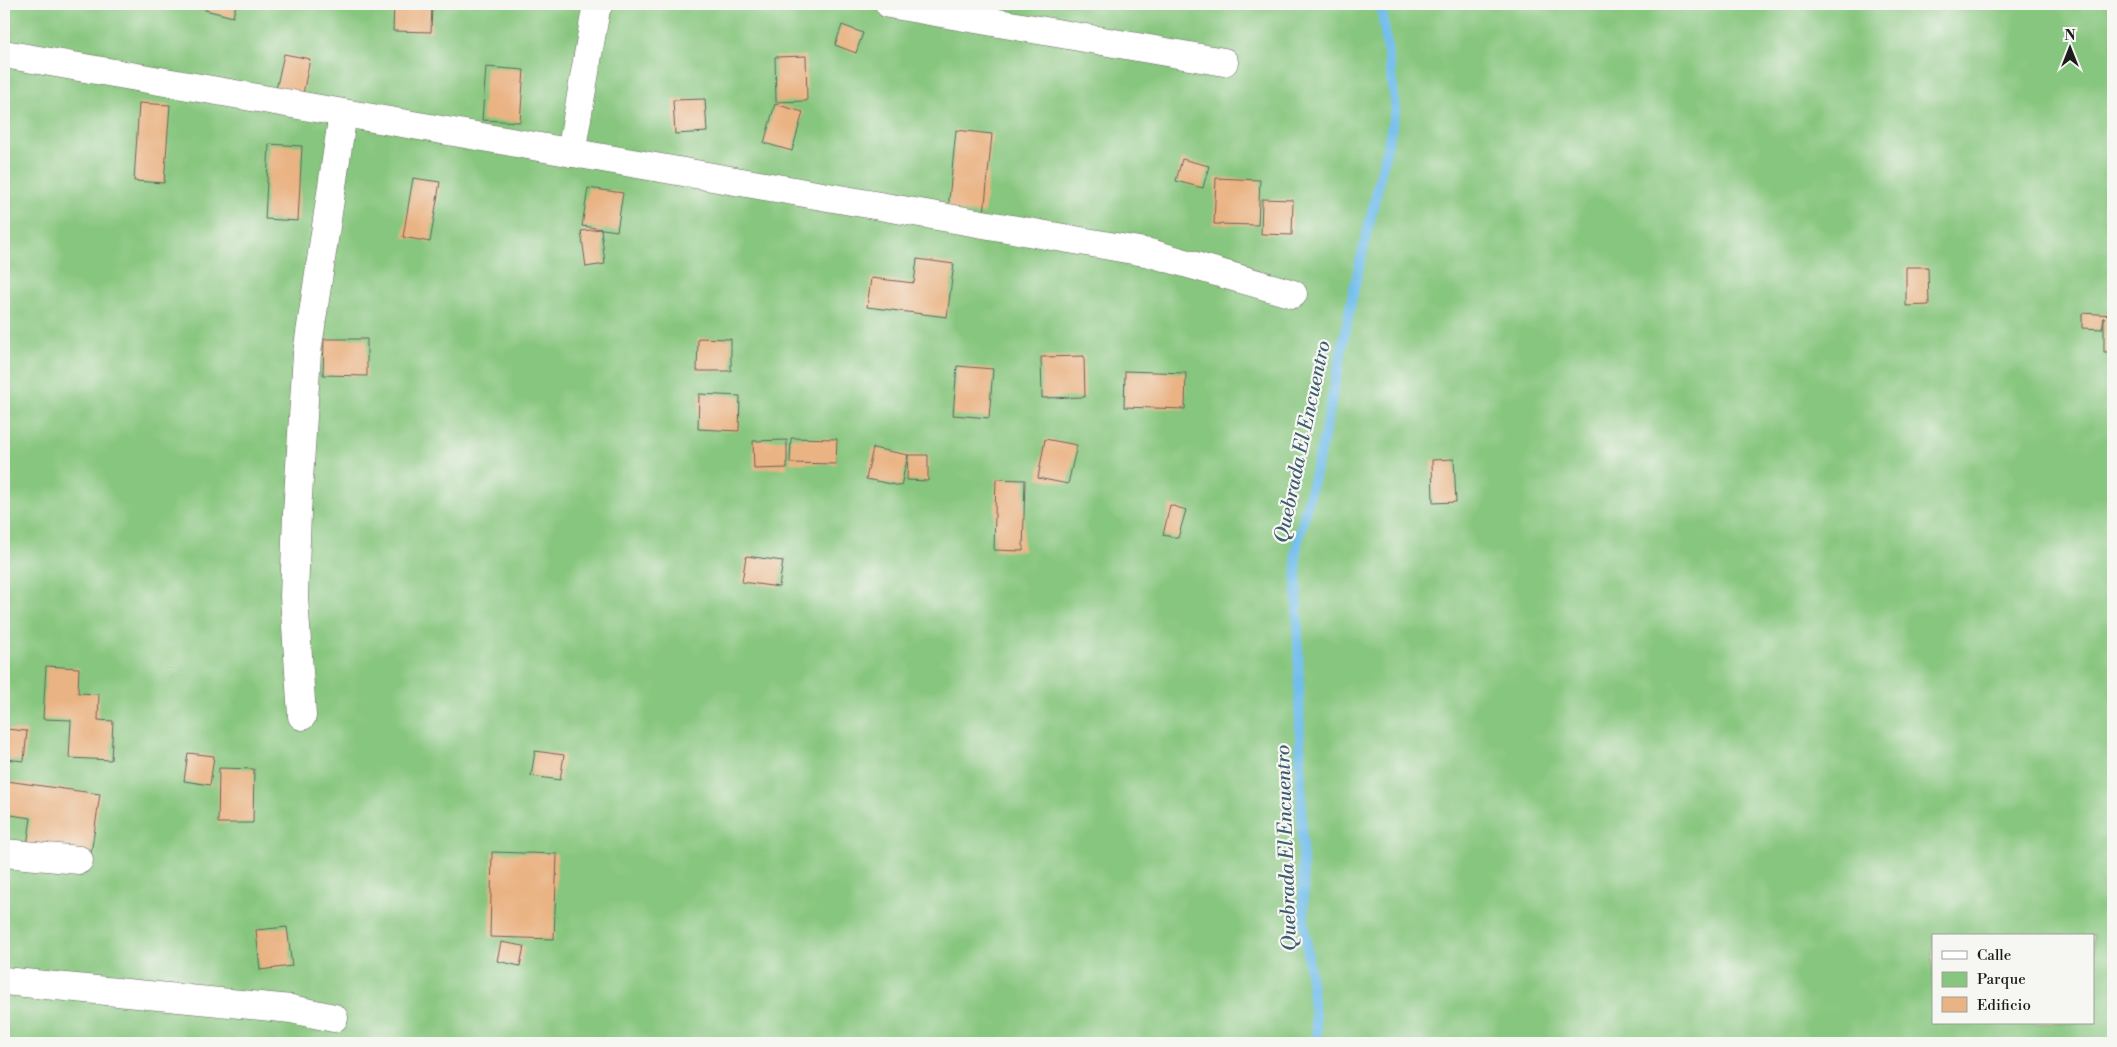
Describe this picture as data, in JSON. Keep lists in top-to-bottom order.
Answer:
{
  "water": ["Quebrada El Encuentro"],
  "legend": ["Calle", "Parque", "Edificio"],
  "north": "top"
}
